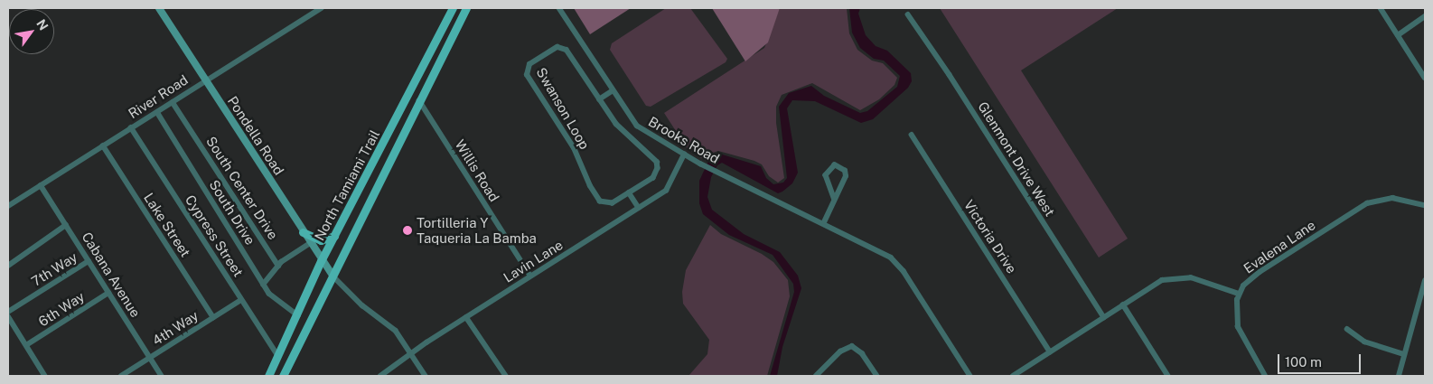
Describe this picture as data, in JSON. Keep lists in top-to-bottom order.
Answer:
{
  "streets": {
    "main road": ["Pondella Road", "North Tamiami Trail"],
    "street": [
      "River Road",
      "Swanson Loop",
      "Brooks Road",
      "Glenmont Drive West",
      "Willis Road",
      "South Center Drive",
      "South Drive",
      "Lake Street",
      "Cypress Street",
      "Victoria Drive",
      "Evalena Lane",
      "Lavin Lane",
      "7th Way",
      "Cabana Avenue",
      "6th Way",
      "4th Way"
    ]
  },
  "crossings": [
    ["River Road", "Pondella Road"],
    ["River Road", "South Center Drive"],
    ["River Road", "South Drive"],
    ["River Road", "Lake Street"],
    ["River Road", "Cypress Street"],
    ["River Road", "Cabana Avenue"],
    ["Pondella Road", "North Tamiami Trail"],
    ["Brooks Road", "Lavin Lane"],
    ["Willis Road", "North Tamiami Trail"],
    ["Willis Road", "Lavin Lane"],
    ["North Tamiami Trail", "South Drive"],
    ["North Tamiami Trail", "Cypress Street"],
    ["Lake Street", "4th Way"],
    ["Cypress Street", "4th Way"],
    ["7th Way", "Cabana Avenue"],
    ["Cabana Avenue", "6th Way"],
    ["Cabana Avenue", "4th Way"]
  ],
  "places": ["Tortilleria Y Taqueria La Bamba"],
  "scale_bar": "100 m",
  "north": "top right"
}
